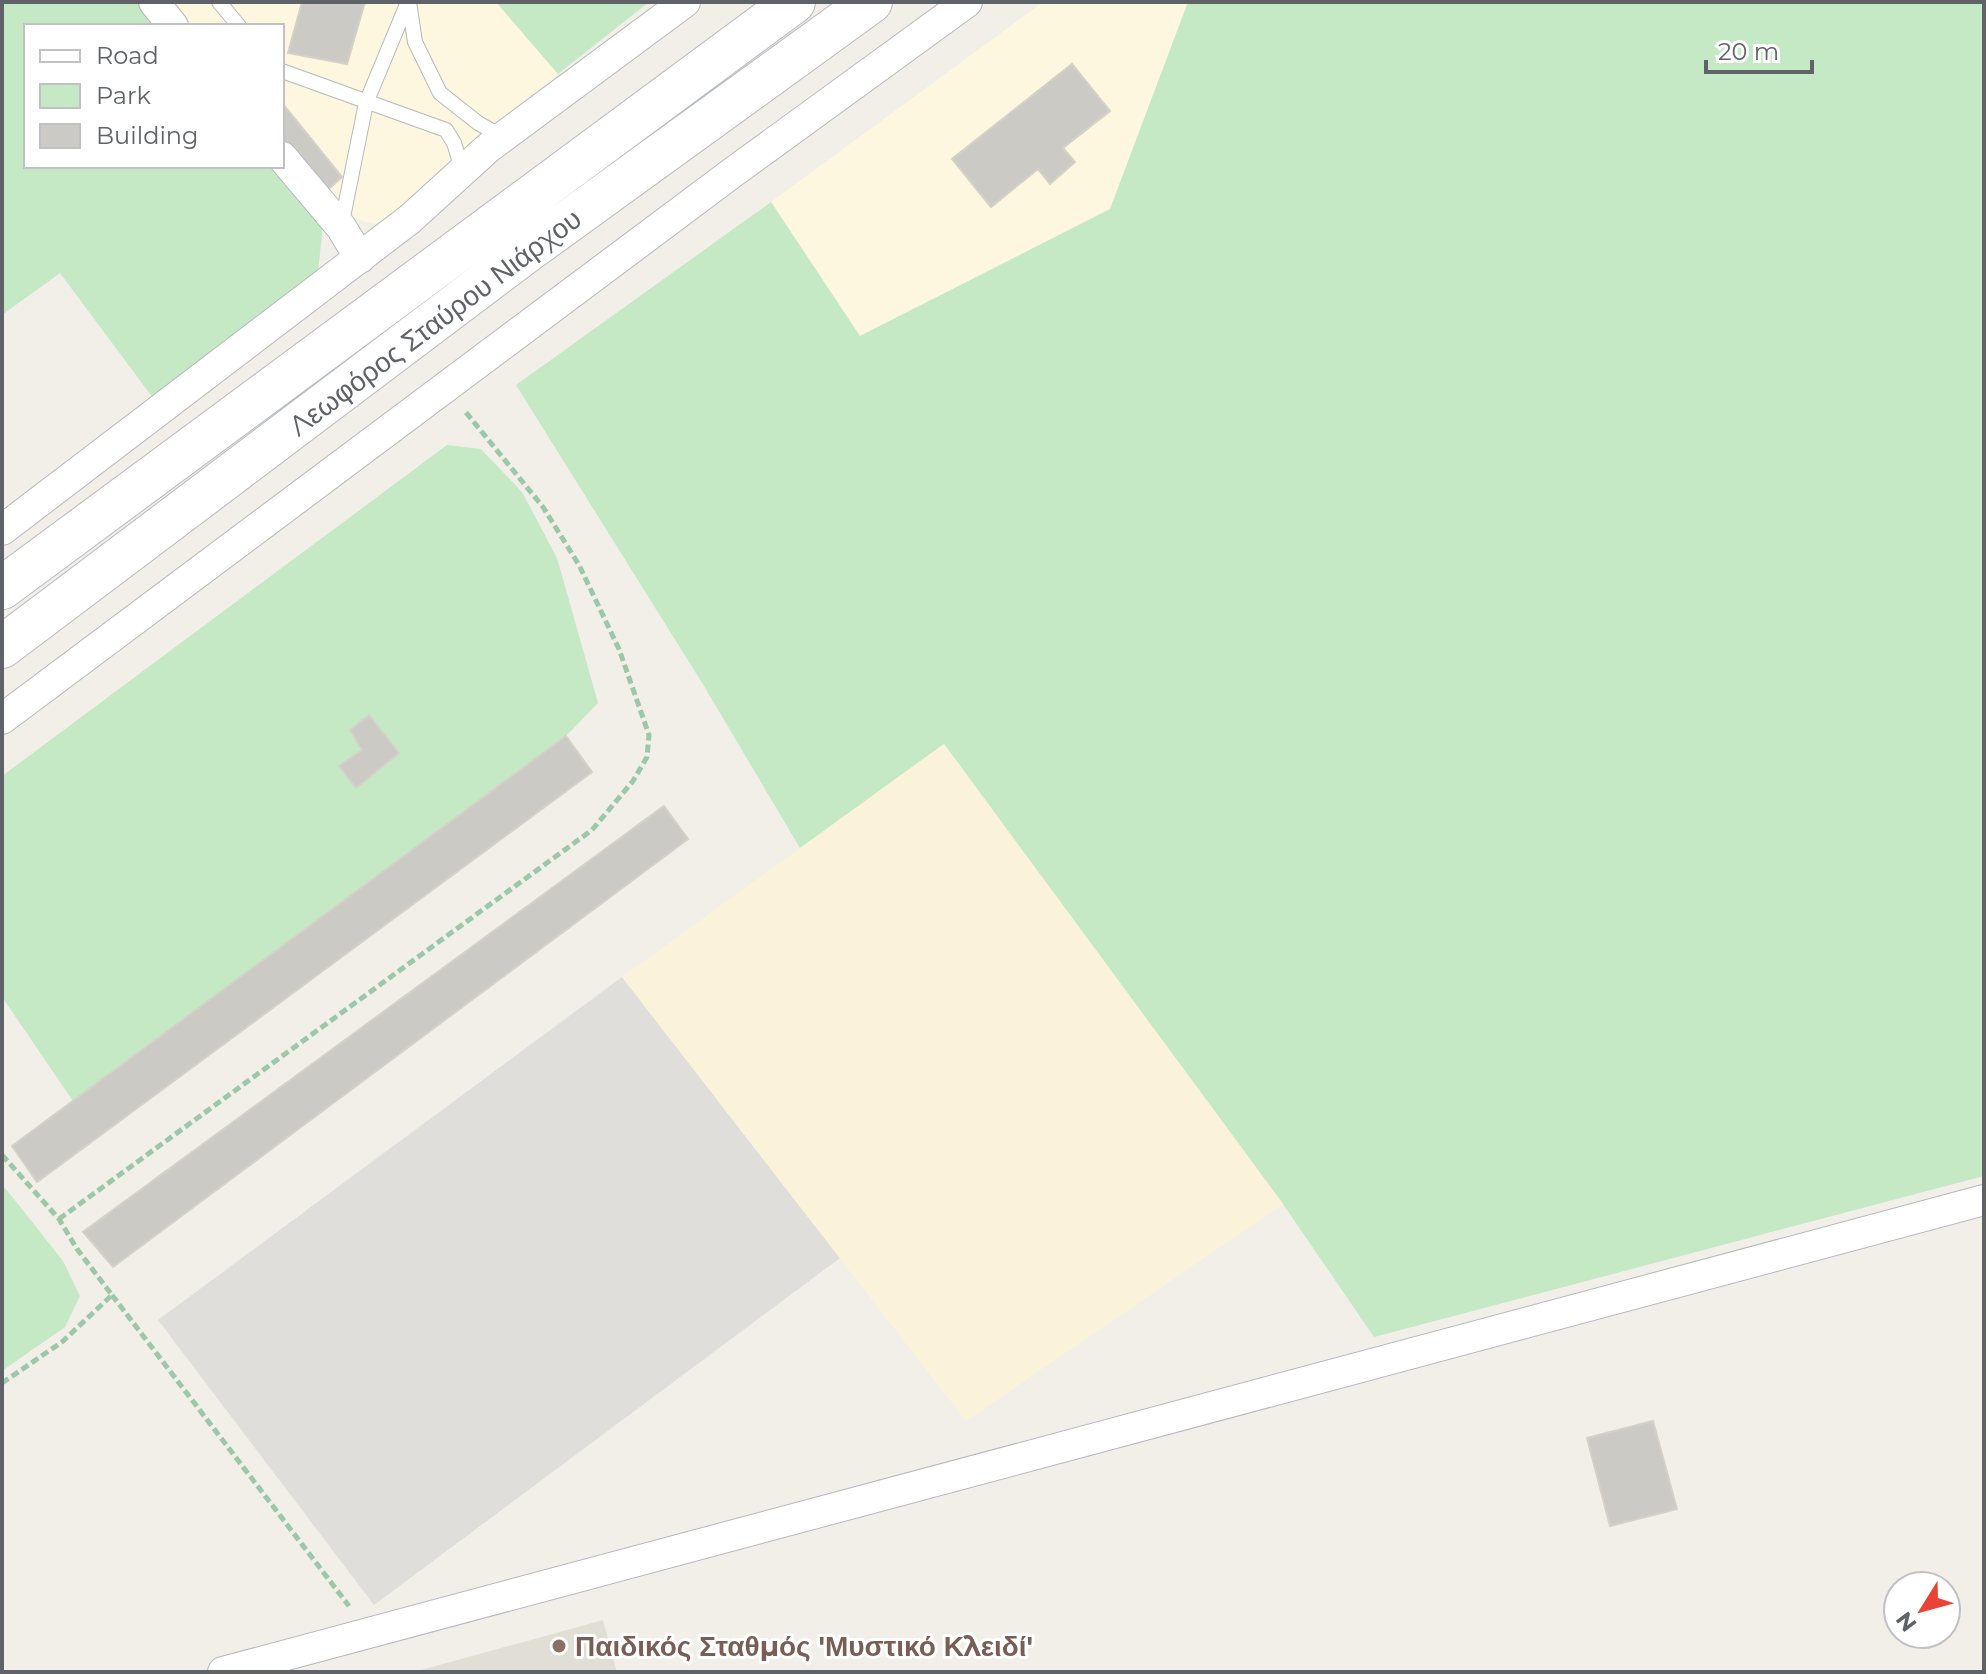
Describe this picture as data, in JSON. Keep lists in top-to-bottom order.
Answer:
{
  "streets": {
    "main road": ["Λεωφόρος Σταύρου Νιάρχου"]
  },
  "places": ["Παιδικός Σταθμός 'Μυστικό Κλειδί'"],
  "legend": ["Road", "Park", "Building"],
  "scale_bar": "20 m",
  "north": "bottom left"
}
